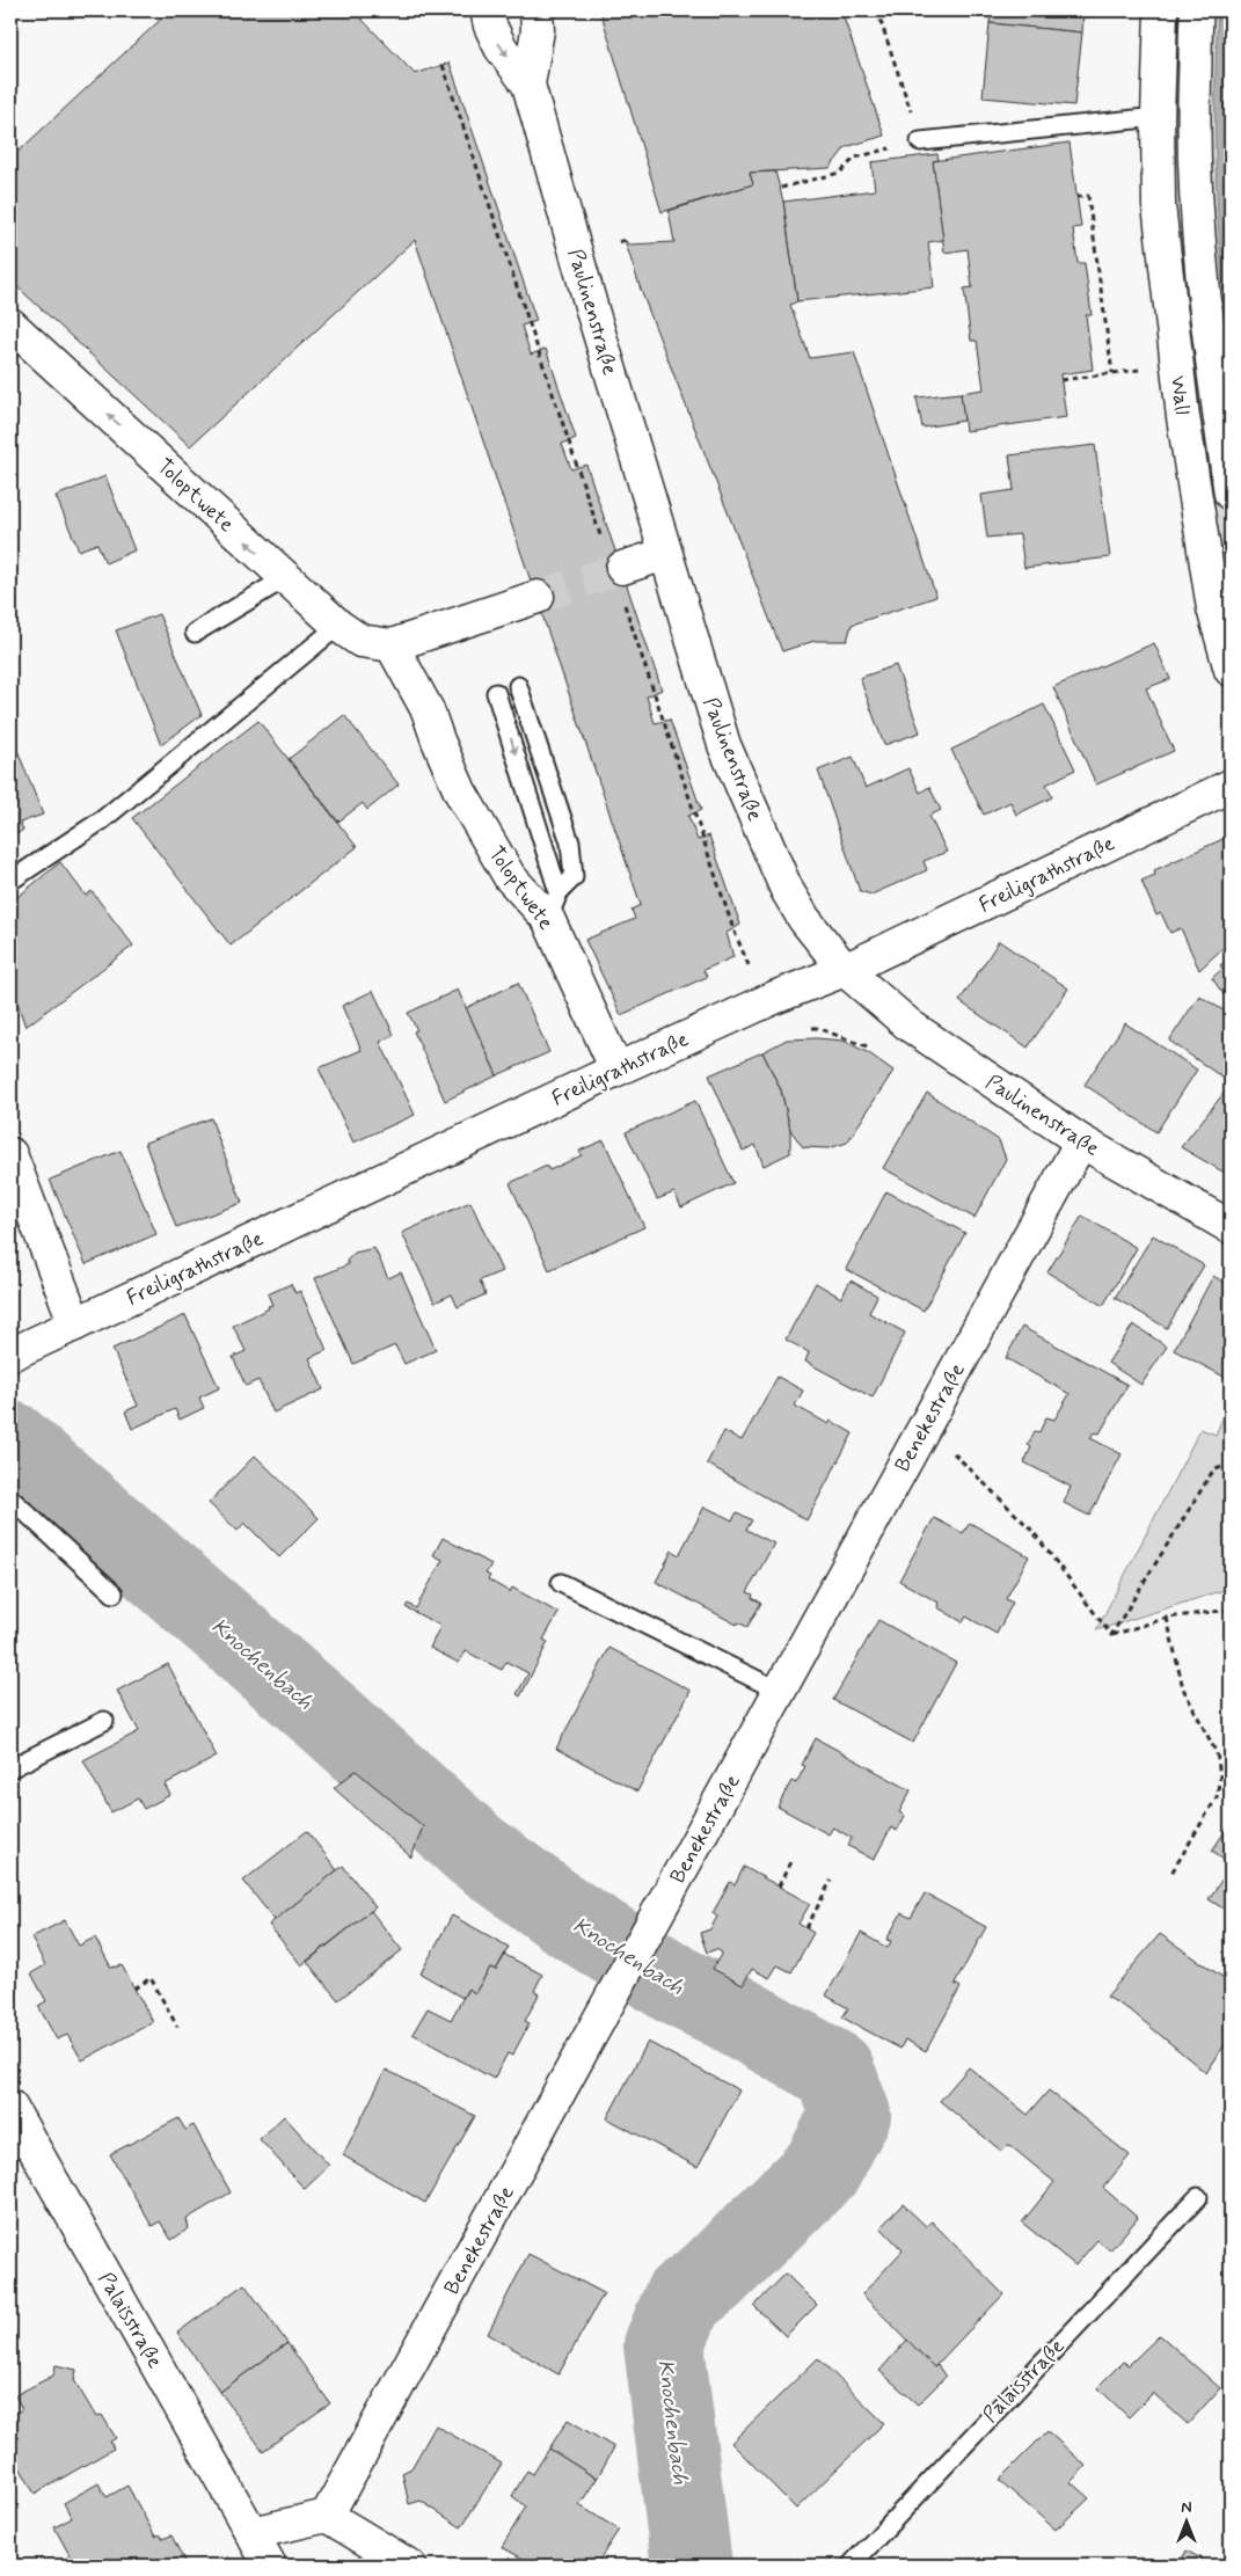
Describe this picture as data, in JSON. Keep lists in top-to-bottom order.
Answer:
{
  "streets": {
    "street": [
      "Paulinenstraße",
      "Wall",
      "Toloptwete",
      "Freiligrathstraße",
      "Benekestraße",
      "Palaisstraße"
    ]
  },
  "crossings": [
    ["Paulinenstraße", "Freiligrathstraße"],
    ["Paulinenstraße", "Benekestraße"],
    ["Toloptwete", "Freiligrathstraße"]
  ],
  "water": ["Knochenbach"],
  "north": "top"
}
